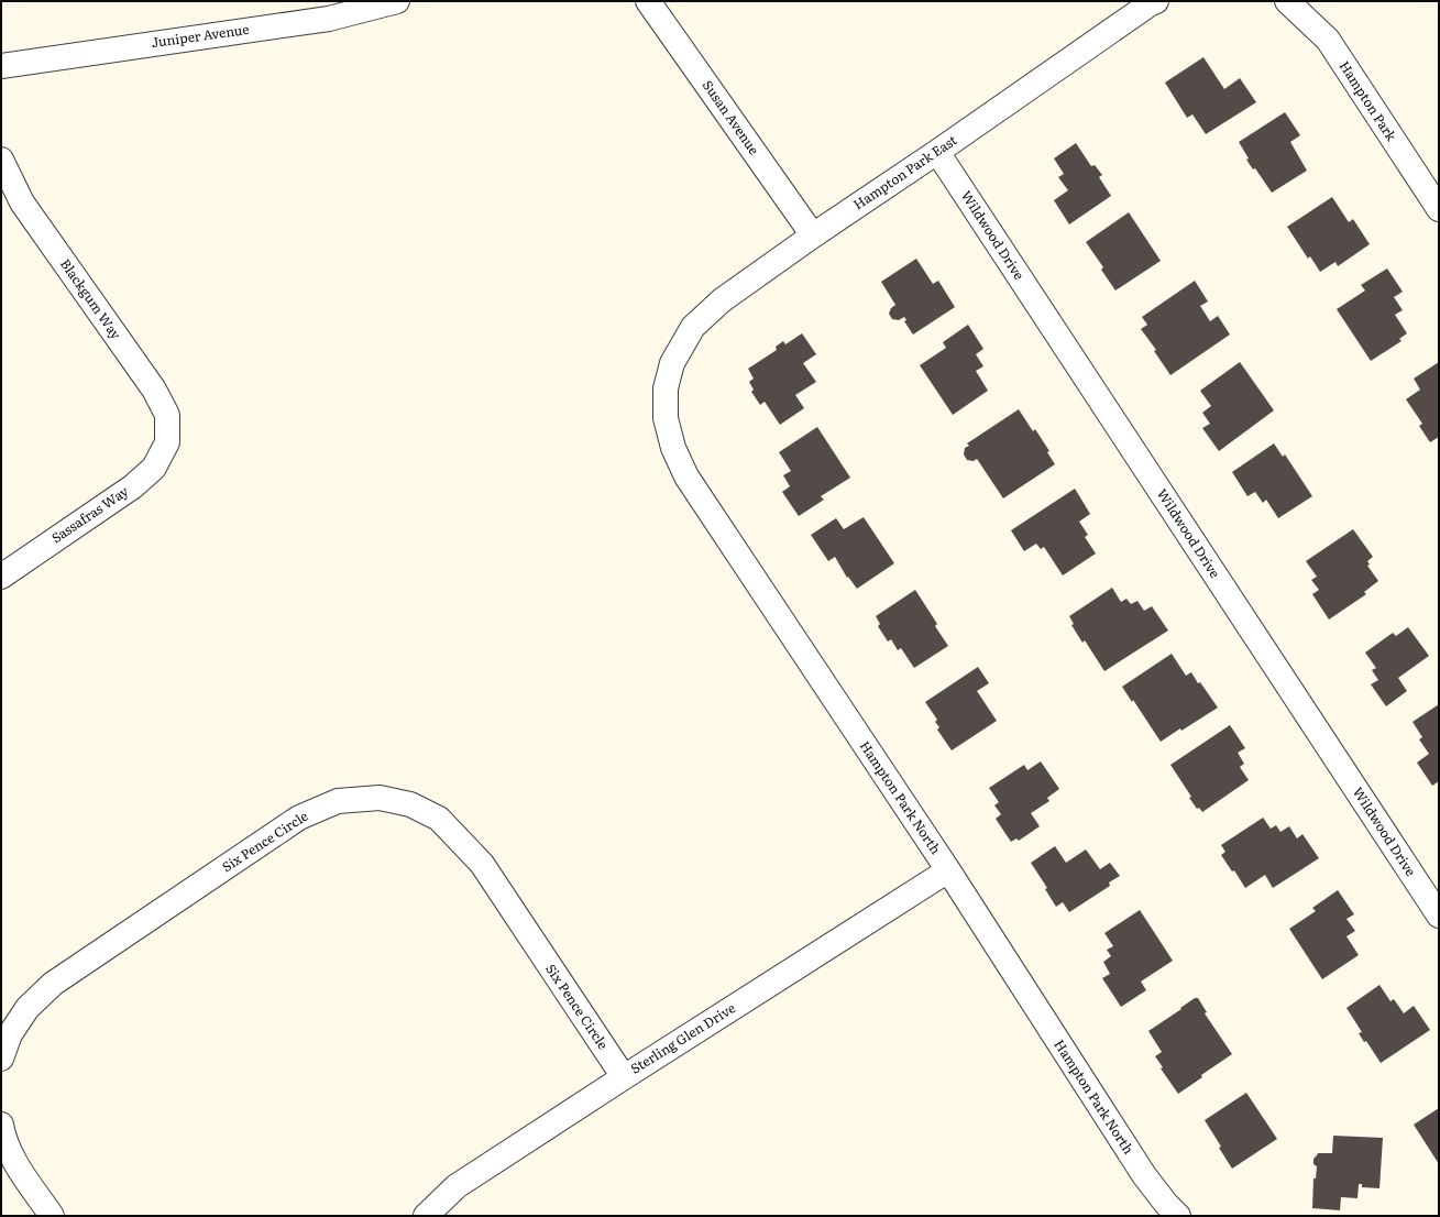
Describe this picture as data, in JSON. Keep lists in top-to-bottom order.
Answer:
{
  "streets": {
    "street": [
      "Juniper Avenue",
      "Hampton Park",
      "Susan Avenue",
      "Hampton Park East",
      "Wildwood Drive",
      "Blackgum Way",
      "Sassafras Way",
      "Hampton Park North",
      "Six Pence Circle",
      "Sterling Glen Drive"
    ]
  },
  "crossings": [
    ["Susan Avenue", "Hampton Park East"],
    ["Hampton Park East", "Wildwood Drive"],
    ["Hampton Park East", "Hampton Park North"],
    ["Blackgum Way", "Sassafras Way"],
    ["Hampton Park North", "Sterling Glen Drive"],
    ["Six Pence Circle", "Sterling Glen Drive"]
  ]
}
